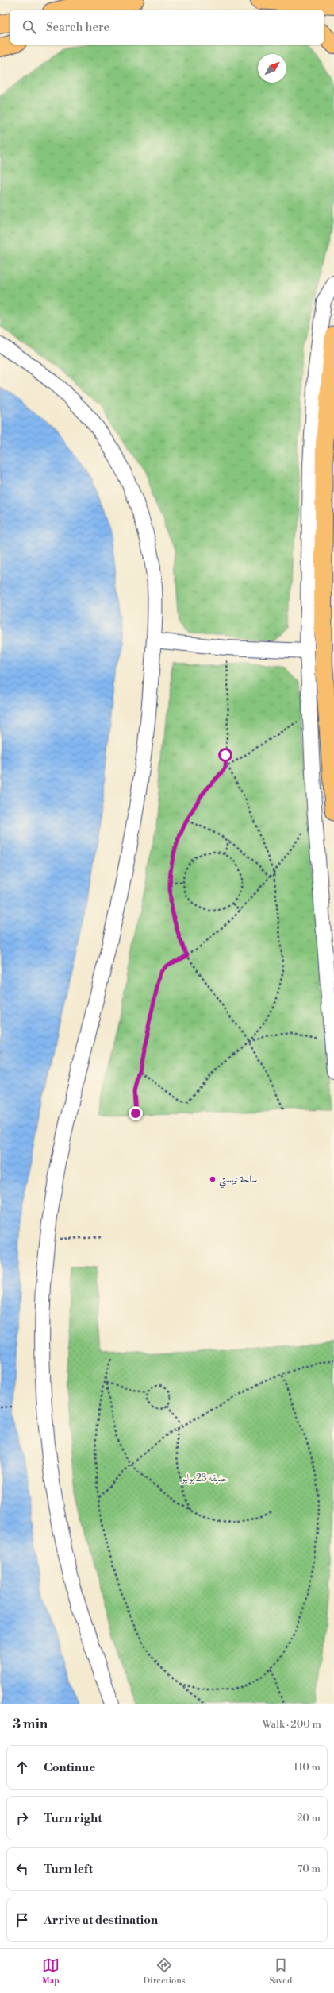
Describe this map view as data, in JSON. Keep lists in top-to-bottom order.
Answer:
{
  "parks": ["حديقة 23 يوليو"],
  "places": ["ساحة تيبستي"],
  "north": "top right",
  "page": {
    "search": "Search here",
    "heading": ["3 min", "Walk · 200 m"],
    "list": [
      ["Continue", "110 m"],
      ["Turn right", "20 m"],
      ["Turn left", "70 m"],
      "Arrive at destination"
    ],
    "nav": ["Map", "Directions", "Saved"]
  }
}
